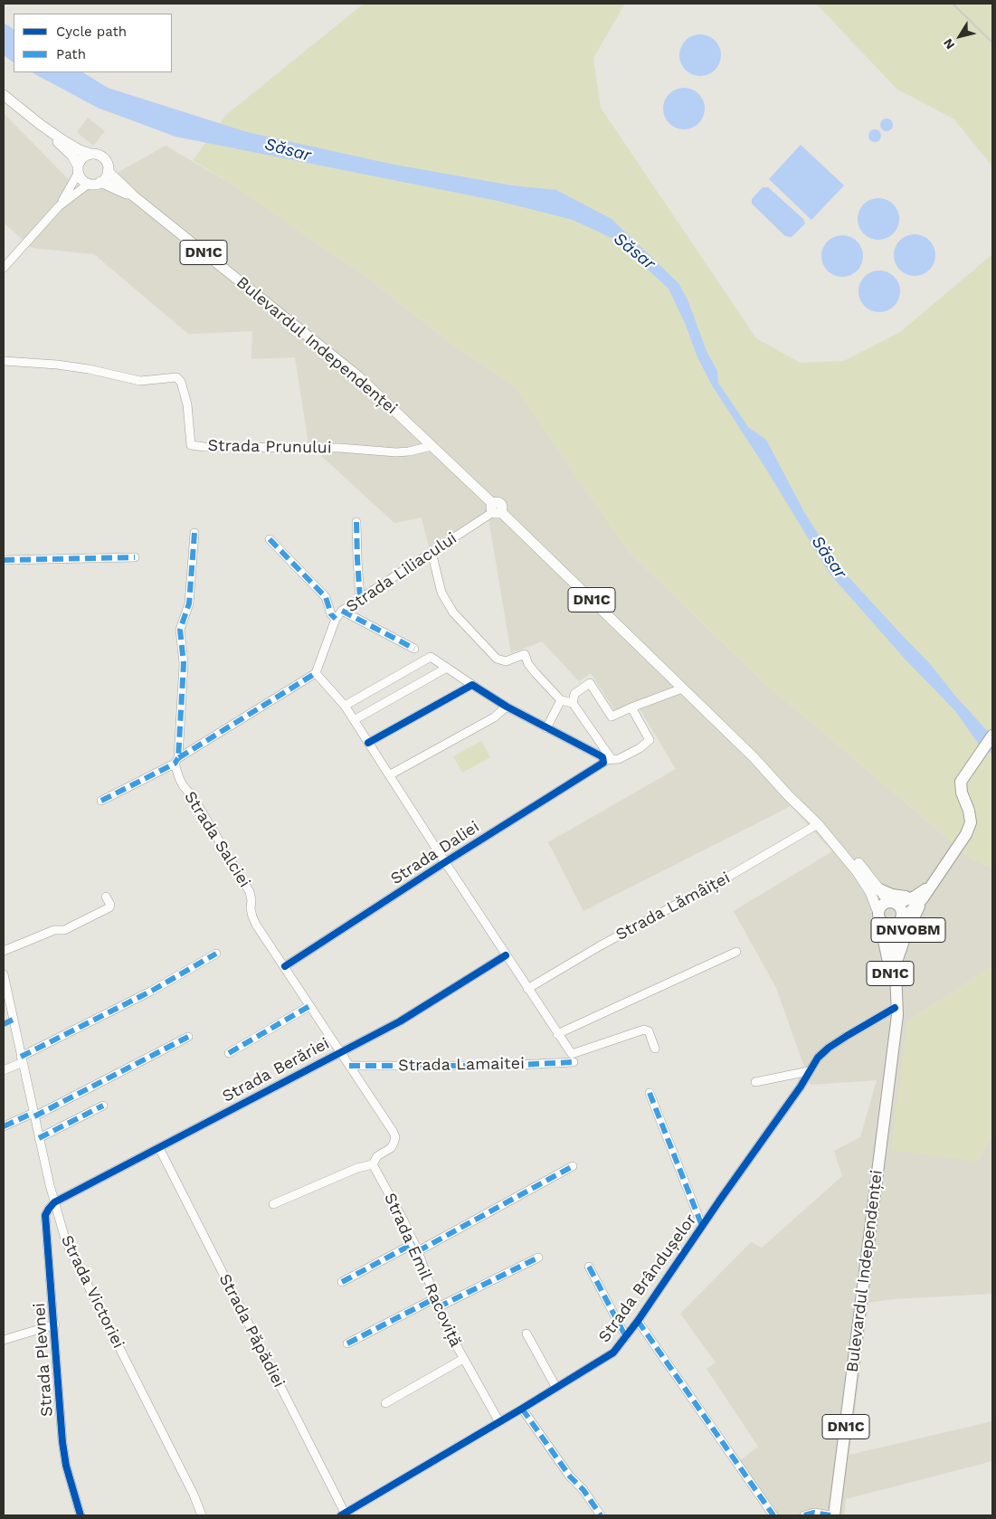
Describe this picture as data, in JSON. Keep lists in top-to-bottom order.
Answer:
{
  "streets": {
    "highway": ["DN1C", "Bulevardul Independenței", "DNVOBM"],
    "street": [
      "Strada Prunului",
      "Strada Liliacului",
      "Strada Salciei",
      "Strada Daliei",
      "Strada Lămâiței",
      "Strada Lamaitei",
      "Strada Berăriei",
      "Strada Emil Racoviță",
      "Strada Brândușelor",
      "Strada Victoriei",
      "Strada Păpădiei",
      "Strada Plevnei"
    ]
  },
  "crossings": [
    ["DN1C", "Bulevardul Independenței"],
    ["DN1C", "DNVOBM"],
    ["Bulevardul Independenței", "Strada Prunului"],
    ["Bulevardul Independenței", "Strada Liliacului"],
    ["Bulevardul Independenței", "Strada Lămâiței"],
    ["Bulevardul Independenței", "DNVOBM"],
    ["Bulevardul Independenței", "Strada Brândușelor"],
    ["Strada Salciei", "Strada Daliei"],
    ["Strada Salciei", "Strada Lamaitei"],
    ["Strada Salciei", "Strada Berăriei"],
    ["Strada Salciei", "Strada Emil Racoviță"],
    ["Strada Berăriei", "Strada Victoriei"],
    ["Strada Berăriei", "Strada Păpădiei"],
    ["Strada Berăriei", "Strada Plevnei"],
    ["Strada Emil Racoviță", "Strada Brândușelor"],
    ["Strada Brândușelor", "Strada Păpădiei"],
    ["Strada Victoriei", "Strada Plevnei"]
  ],
  "water": ["Săsar"],
  "legend": ["Cycle path", "Path"],
  "north": "bottom left"
}
